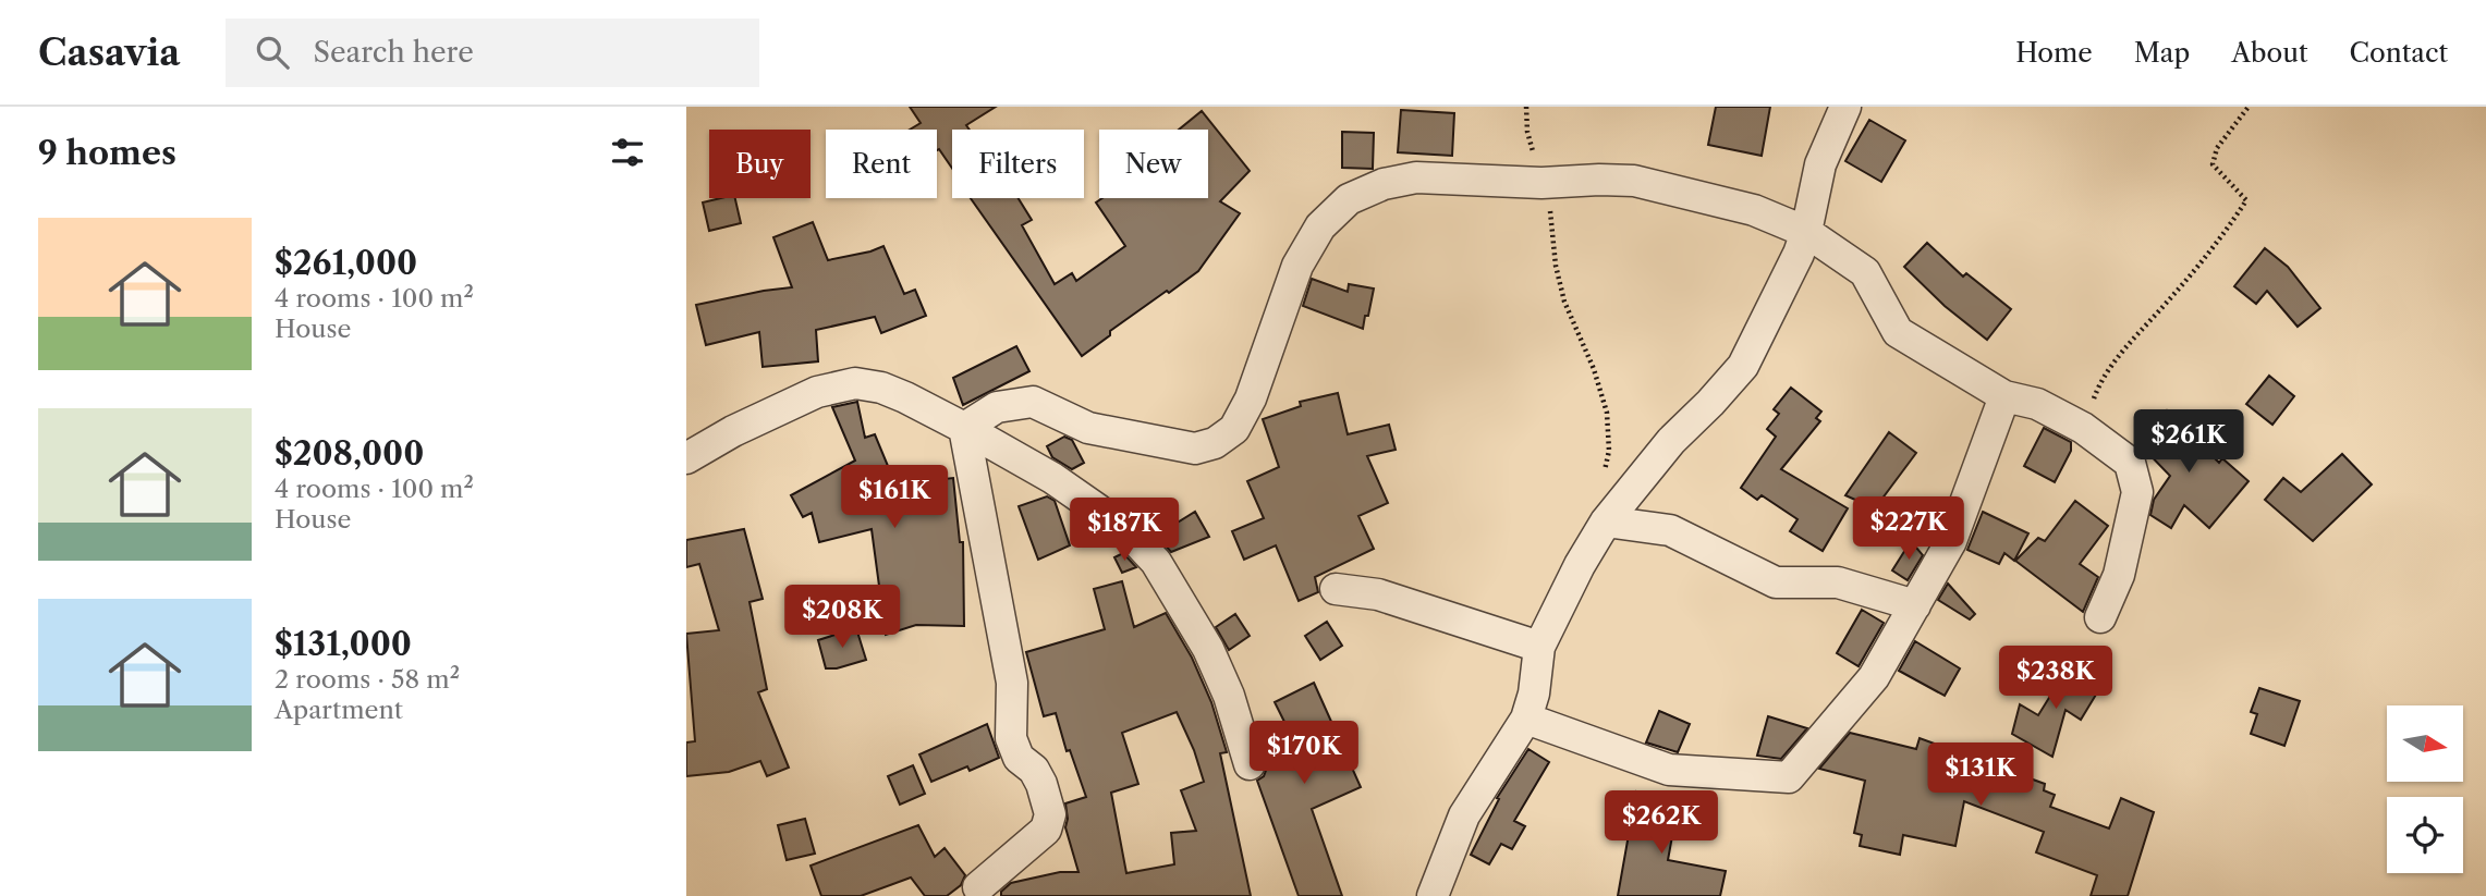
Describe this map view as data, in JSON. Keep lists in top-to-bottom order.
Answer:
{
  "north": "right",
  "page": {
    "header": "Casavia",
    "search": "Search here",
    "nav": [
      "Home",
      "Map",
      "About",
      "Contact"
    ],
    "heading": "9 homes",
    "chip": [
      "Buy",
      "Rent",
      "Filters",
      "New"
    ],
    "list": [
      {
        "name": "$261,000",
        "note": "4 rooms · 100 m² · House"
      },
      {
        "name": "$208,000",
        "note": "4 rooms · 100 m² · House"
      },
      {
        "name": "$131,000",
        "note": "2 rooms · 58 m² · Apartment"
      }
    ],
    "price": [
      "$261K",
      "$161K",
      "$227K",
      "$187K",
      "$208K",
      "$238K",
      "$170K",
      "$131K",
      "$262K"
    ]
  }
}
